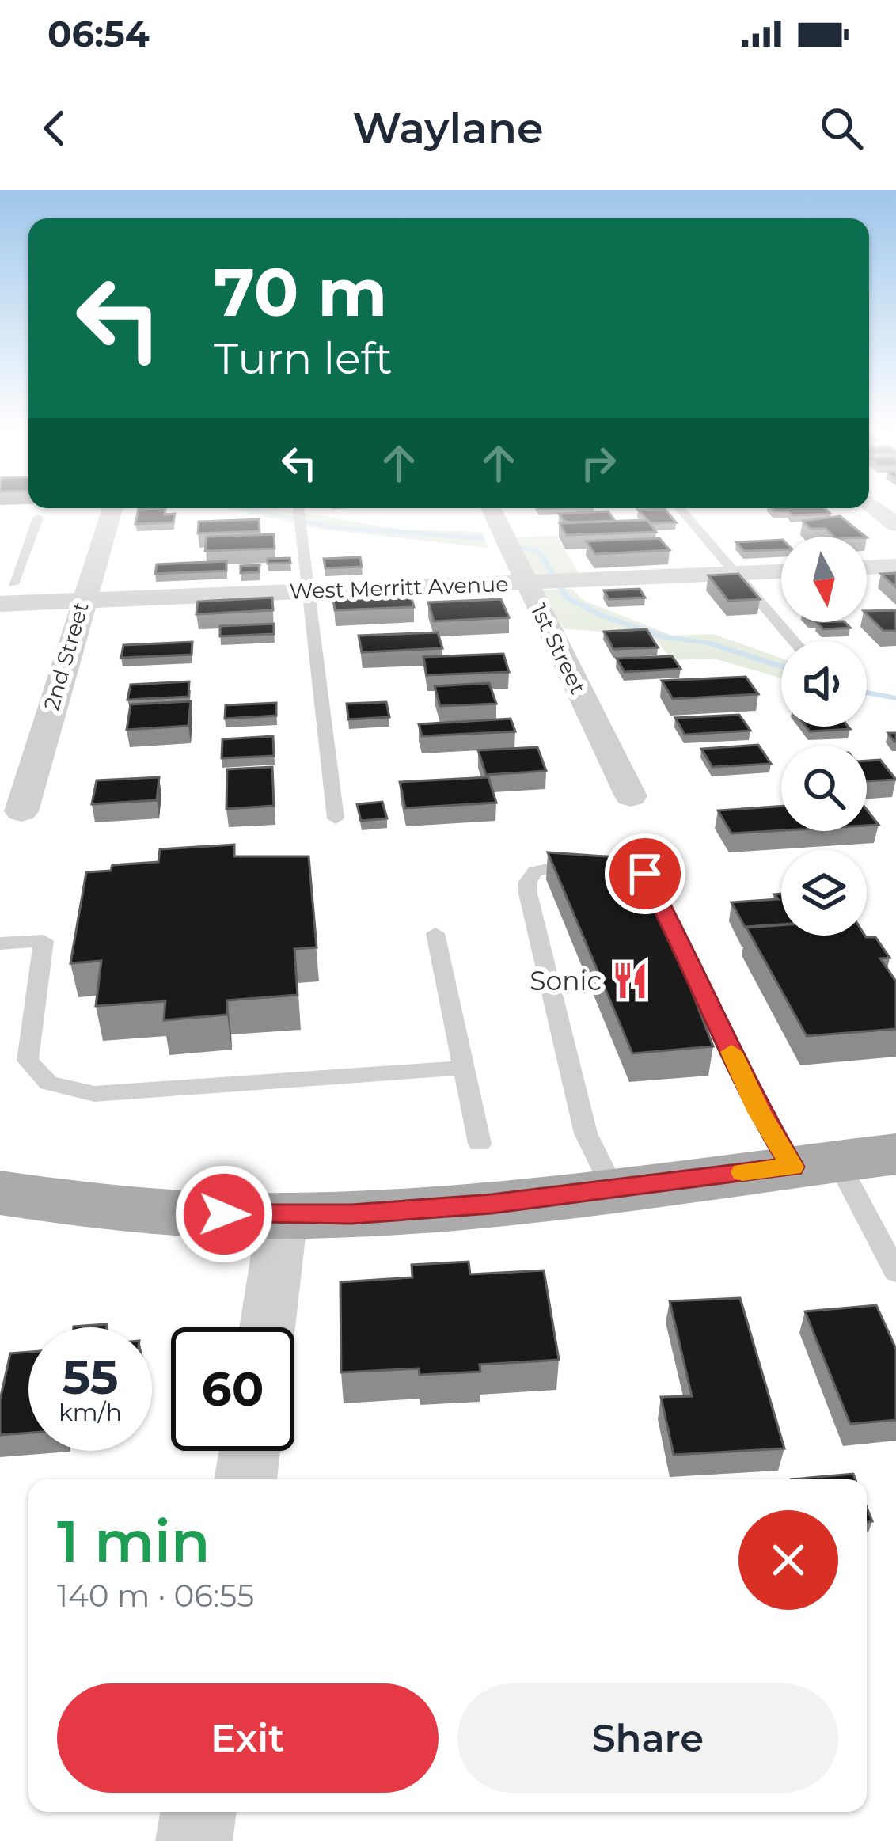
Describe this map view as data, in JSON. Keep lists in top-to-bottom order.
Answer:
{
  "streets": {
    "street": ["West Merritt Avenue", "1st Street", "2nd Street"]
  },
  "crossings": [
    ["West Merritt Avenue", "1st Street"],
    ["West Merritt Avenue", "2nd Street"]
  ],
  "places": {
    "restaurant": ["Sonic"]
  },
  "north": "bottom",
  "page": {
    "status": "06:54",
    "header": "Waylane",
    "turn": ["70 m", "Turn left"],
    "speed": "55 km/h",
    "limit": "60",
    "heading": ["1 min", "140 m · 06:55"],
    "buttons": ["Exit", "Share"]
  }
}
